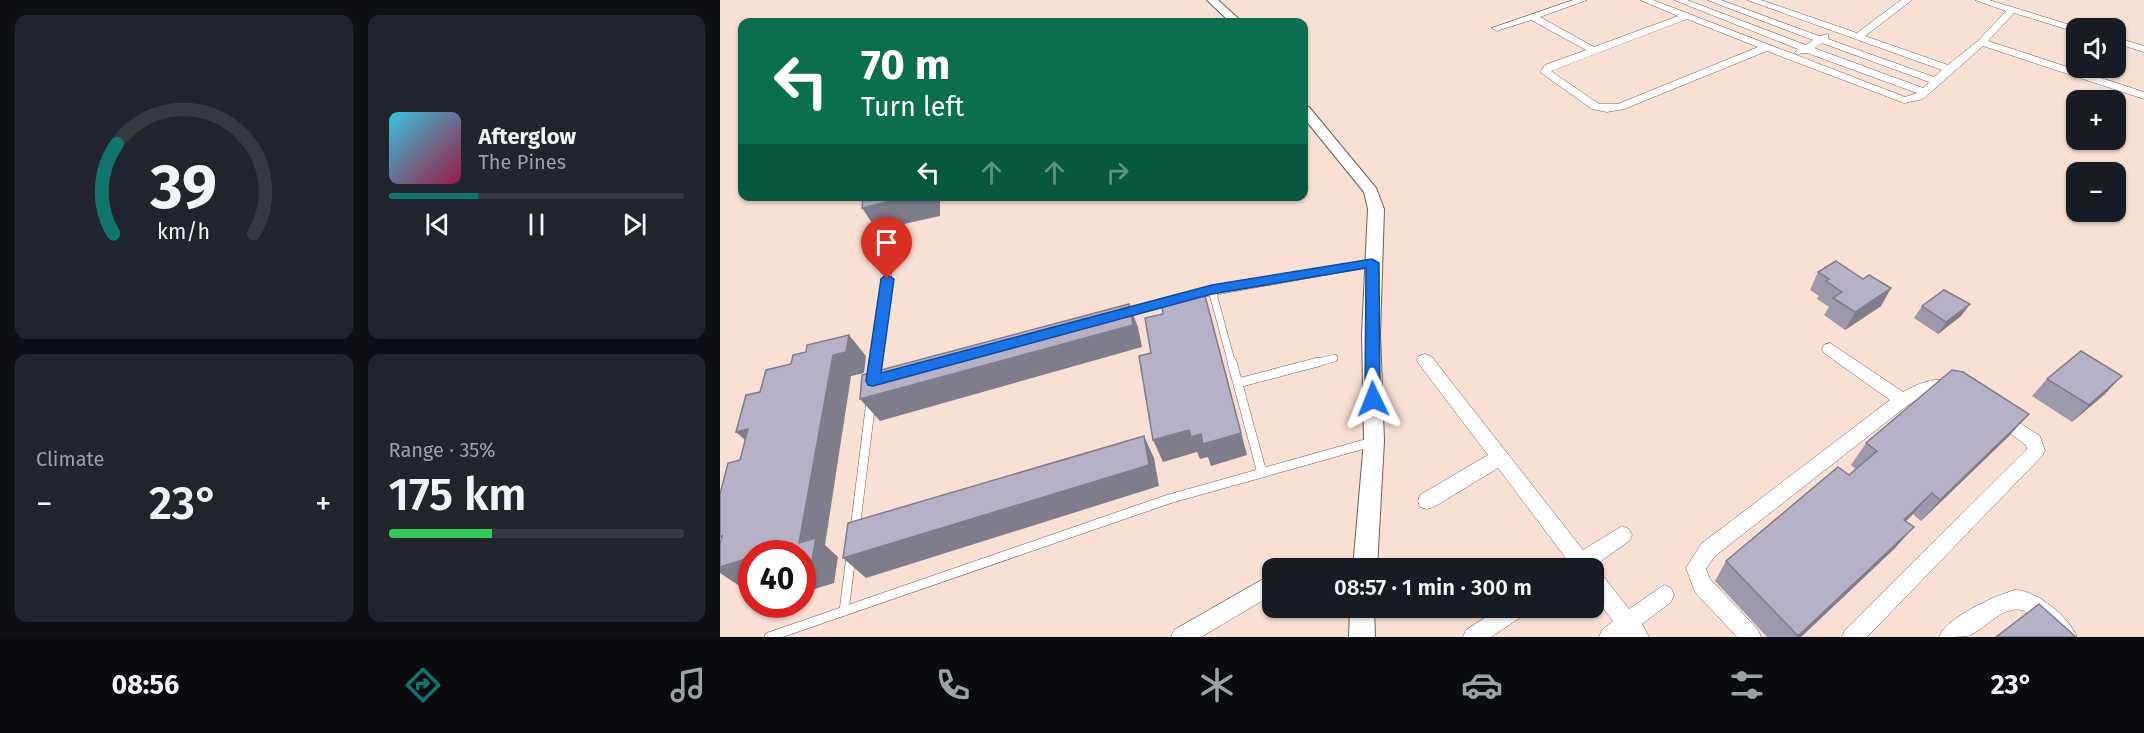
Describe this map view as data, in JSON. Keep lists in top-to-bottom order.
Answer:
{
  "page": {
    "map_buttons": ["+", "−"],
    "turn": ["70 m", "Turn left"],
    "song": ["Afterglow", "The Pines"],
    "tile": [
      "Climate",
      ["Range · 35%", "175 km"]
    ],
    "heat": ["−", "23°", "+"],
    "limit": "40",
    "trip": "08:57 · 1 min · 300 m",
    "tabs": ["08:56", "23°"],
    "gauge": ["39", "km/h"]
  }
}
